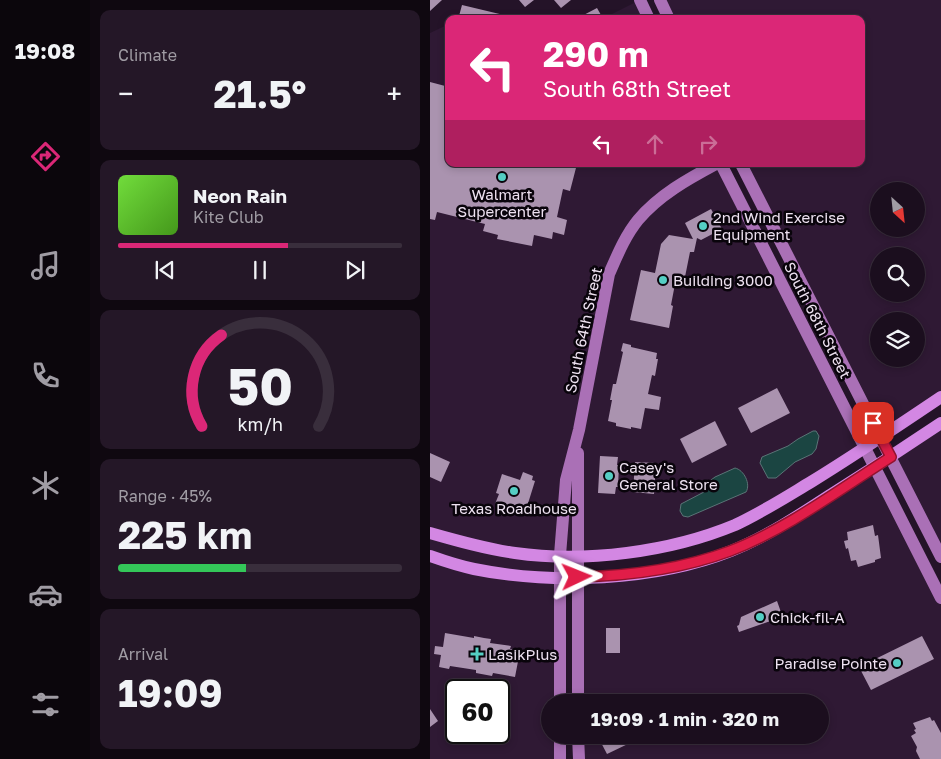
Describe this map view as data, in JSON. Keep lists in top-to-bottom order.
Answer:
{
  "streets": {
    "street": ["South 68th Street", "South 64th Street"]
  },
  "places": {
    "other": [
      "Walmart Supercenter",
      "2nd Wind Exercise Equipment",
      "Building 3000",
      "Casey's General Store",
      "Texas Roadhouse",
      "Chick-fil-A",
      "Paradise Pointe"
    ],
    "health": ["LasikPlus"]
  },
  "north": "bottom right",
  "page": {
    "tabs": "19:08",
    "tile": [
      "Climate",
      ["Range · 45%", "225 km"],
      ["Arrival", "19:09"]
    ],
    "turn": ["290 m", "South 68th Street"],
    "heat": ["−", "21.5°", "+"],
    "song": ["Neon Rain", "Kite Club"],
    "limit": "60",
    "trip": "19:09 · 1 min · 320 m",
    "gauge": ["50", "km/h"]
  }
}
